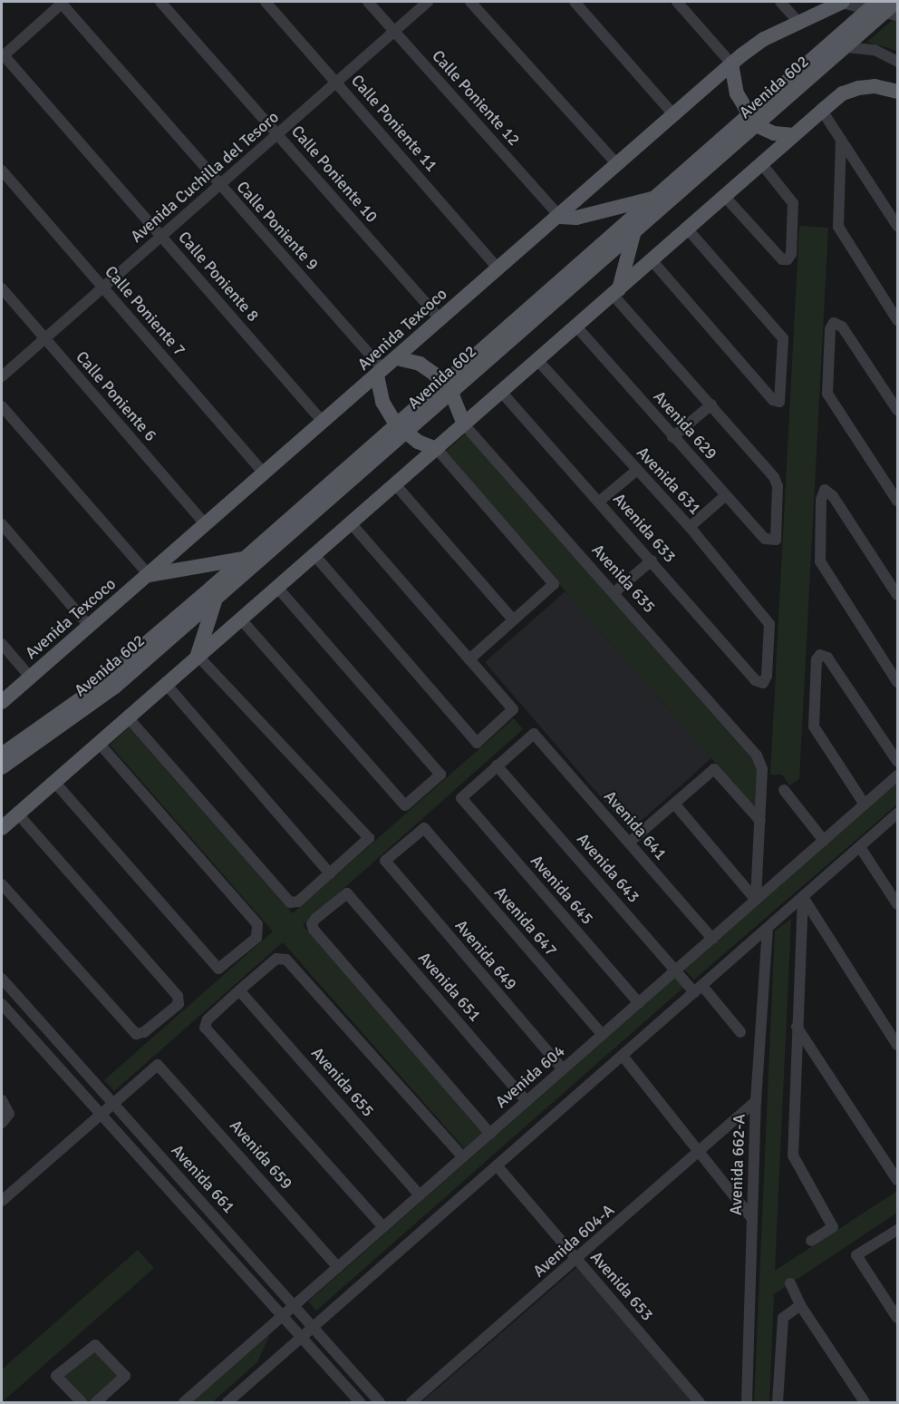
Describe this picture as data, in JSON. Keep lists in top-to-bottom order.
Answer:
{
  "streets": {
    "main road": ["Avenida 602", "Avenida Texcoco"],
    "street": [
      "Calle Poniente 12",
      "Calle Poniente 11",
      "Calle Poniente 10",
      "Avenida Cuchilla del Tesoro",
      "Calle Poniente 9",
      "Calle Poniente 8",
      "Calle Poniente 7",
      "Calle Poniente 6",
      "Avenida 629",
      "Avenida 631",
      "Avenida 633",
      "Avenida 635",
      "Avenida 641",
      "Avenida 643",
      "Avenida 645",
      "Avenida 647",
      "Avenida 649",
      "Avenida 651",
      "Avenida 604",
      "Avenida 655",
      "Avenida 659",
      "Avenida 662-A",
      "Avenida 661",
      "Avenida 604-A",
      "Avenida 653"
    ]
  },
  "crossings": [
    ["Avenida 602", "Avenida Texcoco"],
    ["Calle Poniente 12", "Avenida Cuchilla del Tesoro"],
    ["Calle Poniente 12", "Avenida Texcoco"],
    ["Calle Poniente 11", "Avenida Cuchilla del Tesoro"],
    ["Calle Poniente 11", "Avenida Texcoco"],
    ["Calle Poniente 10", "Avenida Cuchilla del Tesoro"],
    ["Calle Poniente 10", "Avenida Texcoco"],
    ["Avenida Cuchilla del Tesoro", "Calle Poniente 9"],
    ["Avenida Cuchilla del Tesoro", "Calle Poniente 8"],
    ["Avenida Cuchilla del Tesoro", "Calle Poniente 7"],
    ["Avenida Cuchilla del Tesoro", "Calle Poniente 6"],
    ["Calle Poniente 9", "Avenida Texcoco"],
    ["Calle Poniente 8", "Avenida Texcoco"],
    ["Calle Poniente 7", "Avenida Texcoco"],
    ["Avenida Texcoco", "Calle Poniente 6"],
    ["Avenida 631", "Avenida 633"],
    ["Avenida 641", "Avenida 643"],
    ["Avenida 641", "Avenida 645"],
    ["Avenida 641", "Avenida 604"],
    ["Avenida 643", "Avenida 645"],
    ["Avenida 643", "Avenida 604"],
    ["Avenida 645", "Avenida 604"],
    ["Avenida 647", "Avenida 649"],
    ["Avenida 647", "Avenida 604"],
    ["Avenida 649", "Avenida 604"],
    ["Avenida 651", "Avenida 604"],
    ["Avenida 604", "Avenida 655"],
    ["Avenida 604", "Avenida 659"],
    ["Avenida 604", "Avenida 661"],
    ["Avenida 659", "Avenida 661"],
    ["Avenida 662-A", "Avenida 604-A"],
    ["Avenida 604-A", "Avenida 653"]
  ]
}
